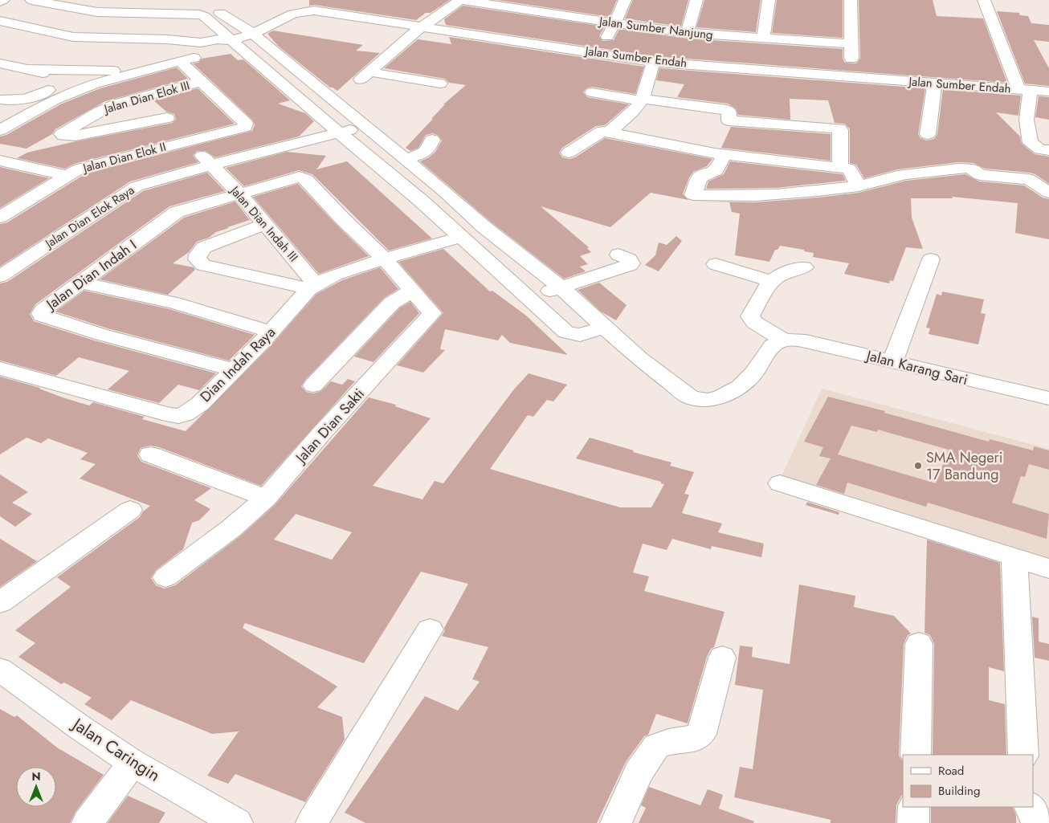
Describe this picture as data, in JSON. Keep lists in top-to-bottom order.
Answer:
{
  "streets": {
    "street": [
      "Jalan Sumber Nanjung",
      "Jalan Sumber Endah",
      "Jalan Dian Elok III",
      "Jalan Dian Elok II",
      "Jalan Dian Elok Raya",
      "Jalan Dian Indah III",
      "Jalan Dian Indah I",
      "Dian Indah Raya",
      "Jalan Karang Sari",
      "Jalan Dian Sakti",
      "Jalan Caringin"
    ]
  },
  "crossings": [
    ["Jalan Dian Elok III", "Jalan Dian Elok II"],
    ["Jalan Dian Elok III", "Jalan Dian Indah III"],
    ["Jalan Dian Elok II", "Jalan Dian Indah III"],
    ["Jalan Dian Elok Raya", "Jalan Dian Indah III"],
    ["Jalan Dian Indah III", "Jalan Dian Indah I"],
    ["Jalan Dian Indah III", "Dian Indah Raya"],
    ["Jalan Dian Indah I", "Dian Indah Raya"],
    ["Jalan Dian Indah I", "Jalan Dian Sakti"],
    ["Dian Indah Raya", "Jalan Dian Sakti"]
  ],
  "places": ["SMA Negeri 17 Bandung"],
  "legend": ["Road", "Building"],
  "north": "top"
}
